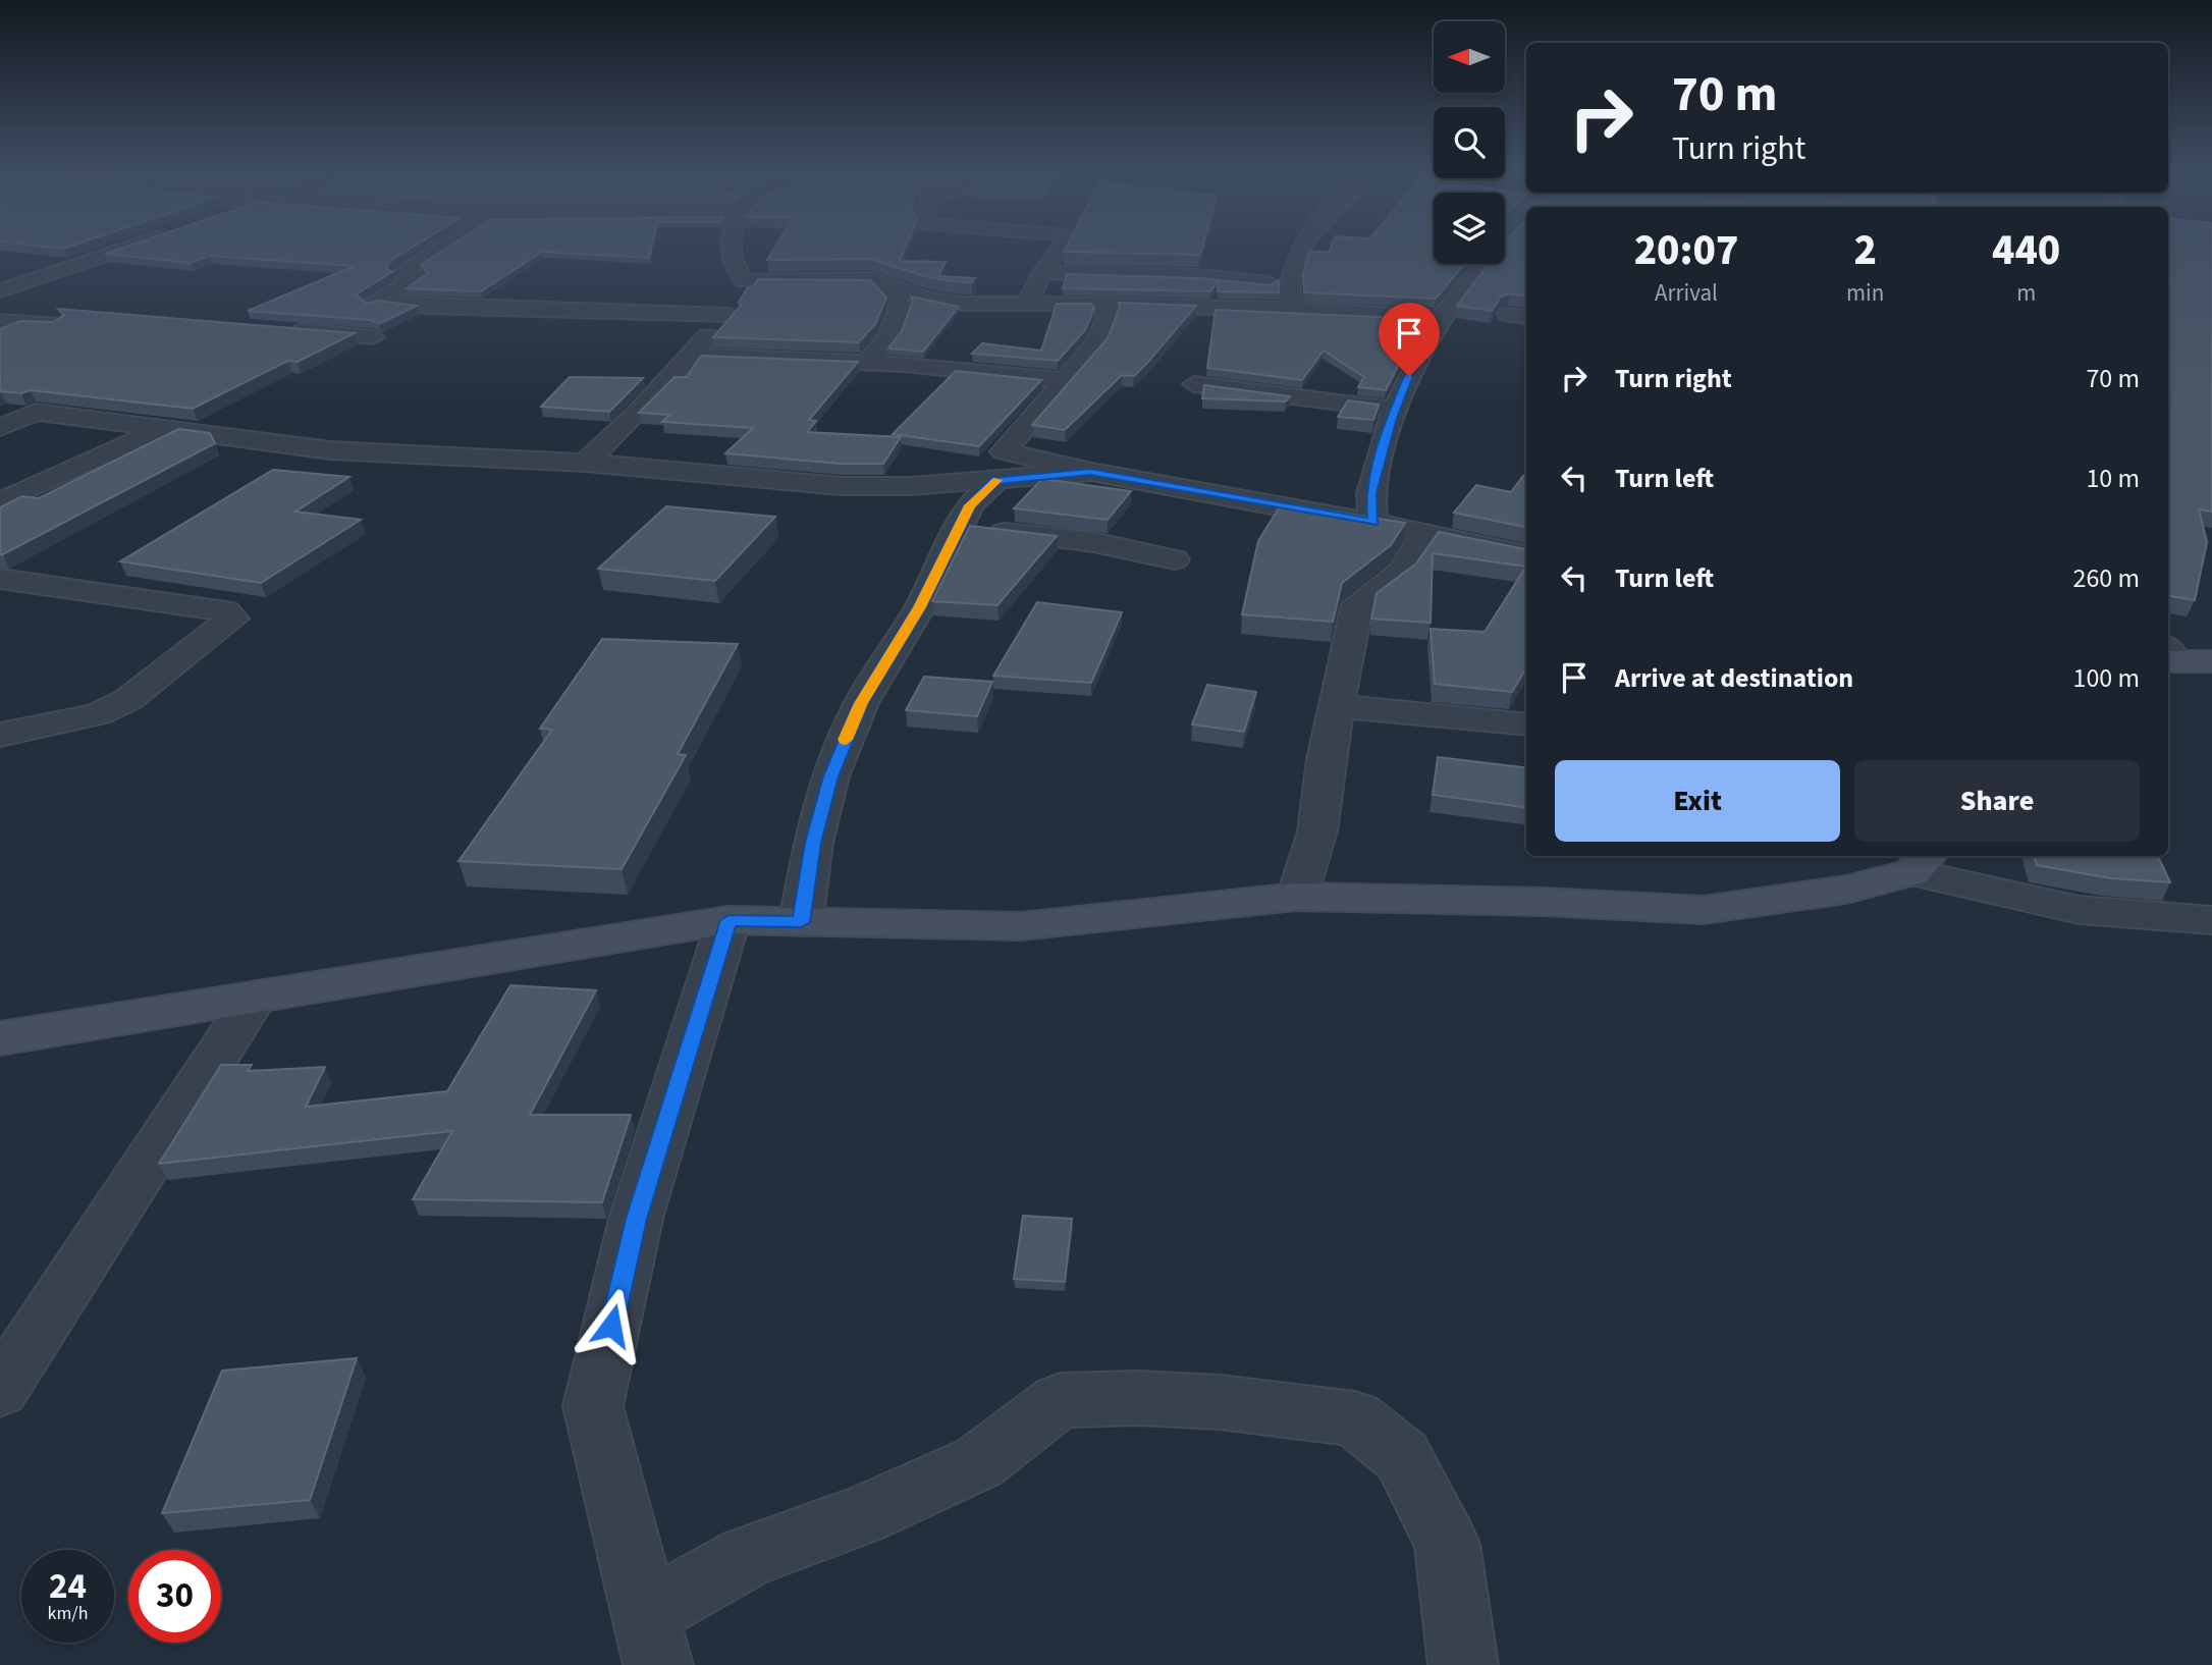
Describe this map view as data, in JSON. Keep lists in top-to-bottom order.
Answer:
{
  "north": "left",
  "page": {
    "turn": ["70 m", "Turn right"],
    "eta": [
      "20:07",
      "Arrival",
      "2",
      "min",
      "440",
      "m"
    ],
    "list": [
      {
        "name": "Turn right",
        "value": "70 m"
      },
      {
        "name": "Turn left",
        "value": "10 m"
      },
      {
        "name": "Turn left",
        "value": "260 m"
      },
      {
        "name": "Arrive at destination",
        "value": "100 m"
      }
    ],
    "buttons": ["Exit", "Share"],
    "speed": "24 km/h",
    "limit": "30"
  }
}
